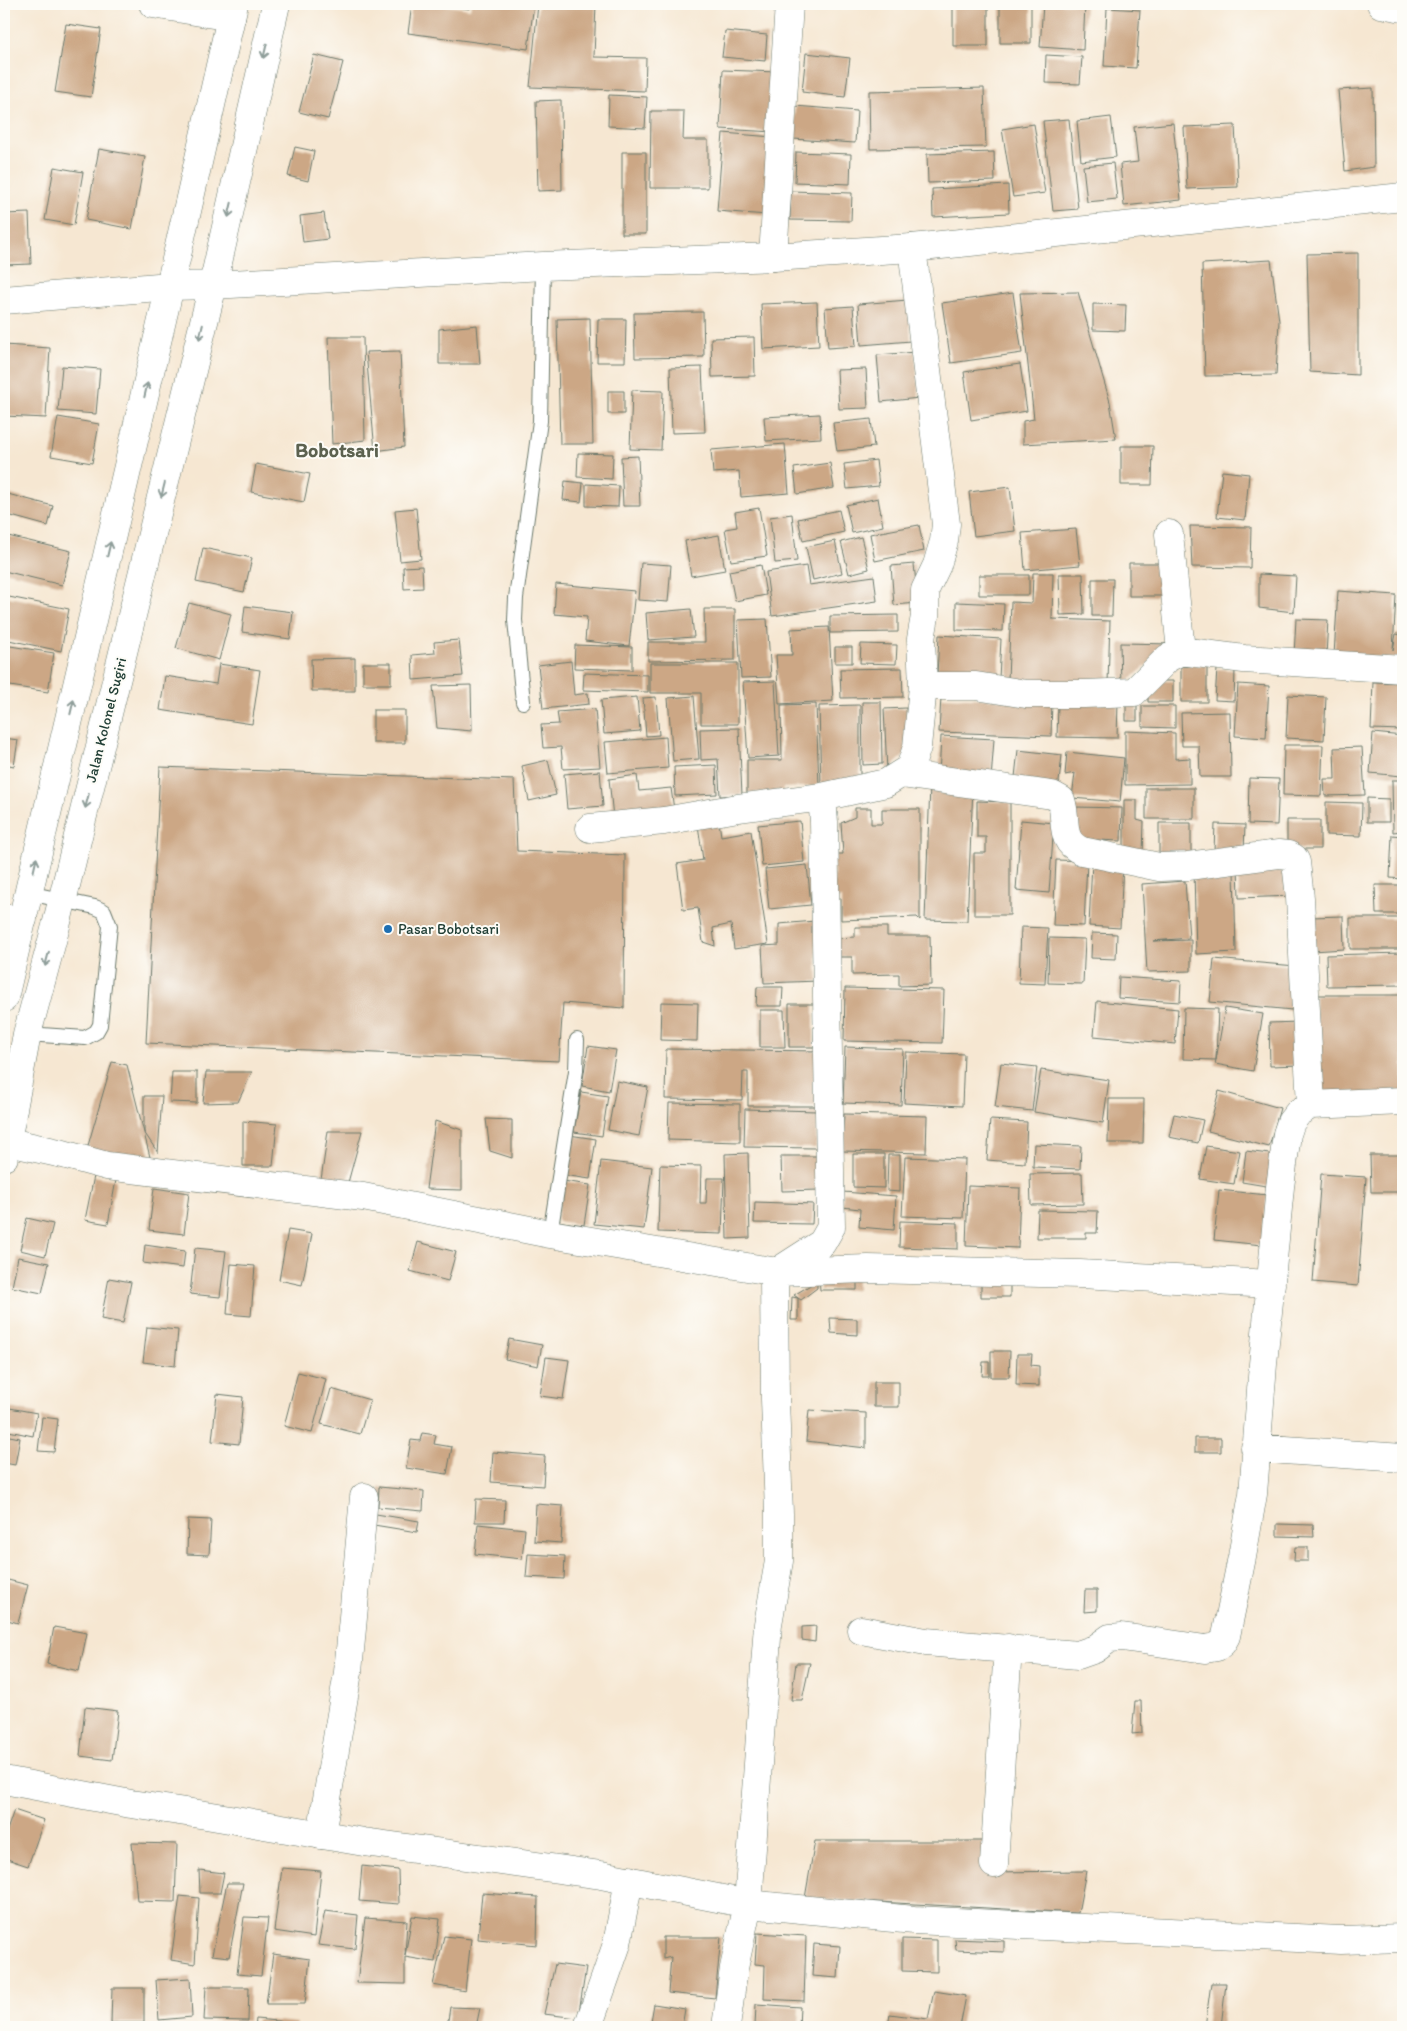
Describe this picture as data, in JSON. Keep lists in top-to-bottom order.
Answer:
{
  "streets": {
    "street": ["Jalan Kolonel Sugiri"]
  },
  "districts": ["Bobotsari"],
  "places": ["Pasar Bobotsari"]
}
